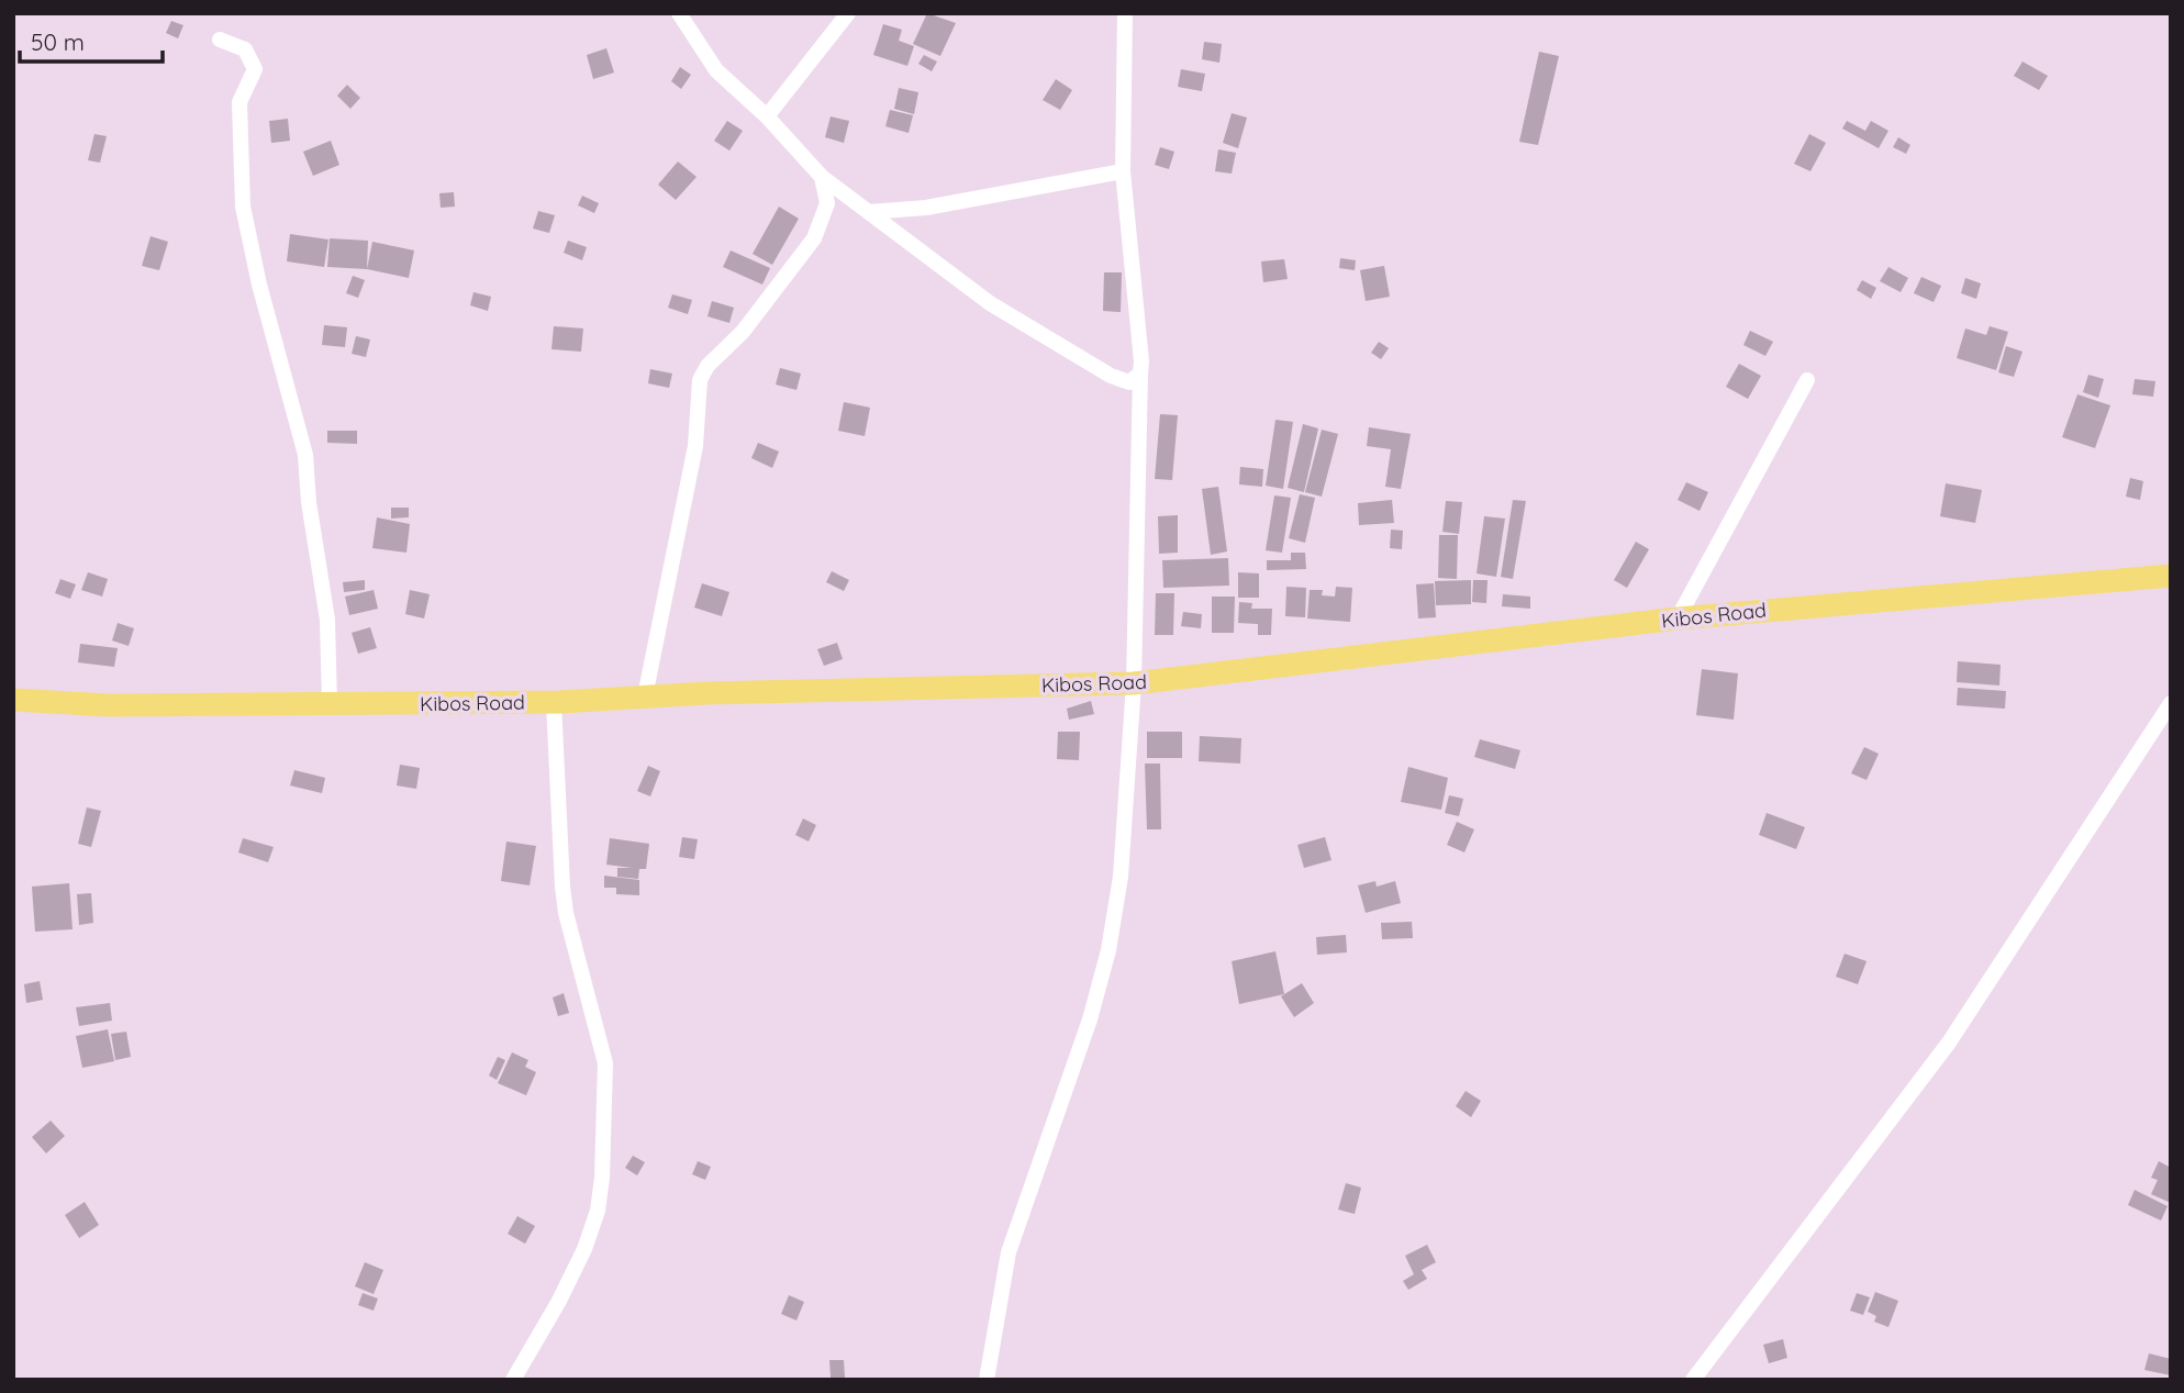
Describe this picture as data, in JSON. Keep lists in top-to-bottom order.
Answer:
{
  "streets": {
    "main road": ["Kibos Road"]
  },
  "scale_bar": "50 m"
}
